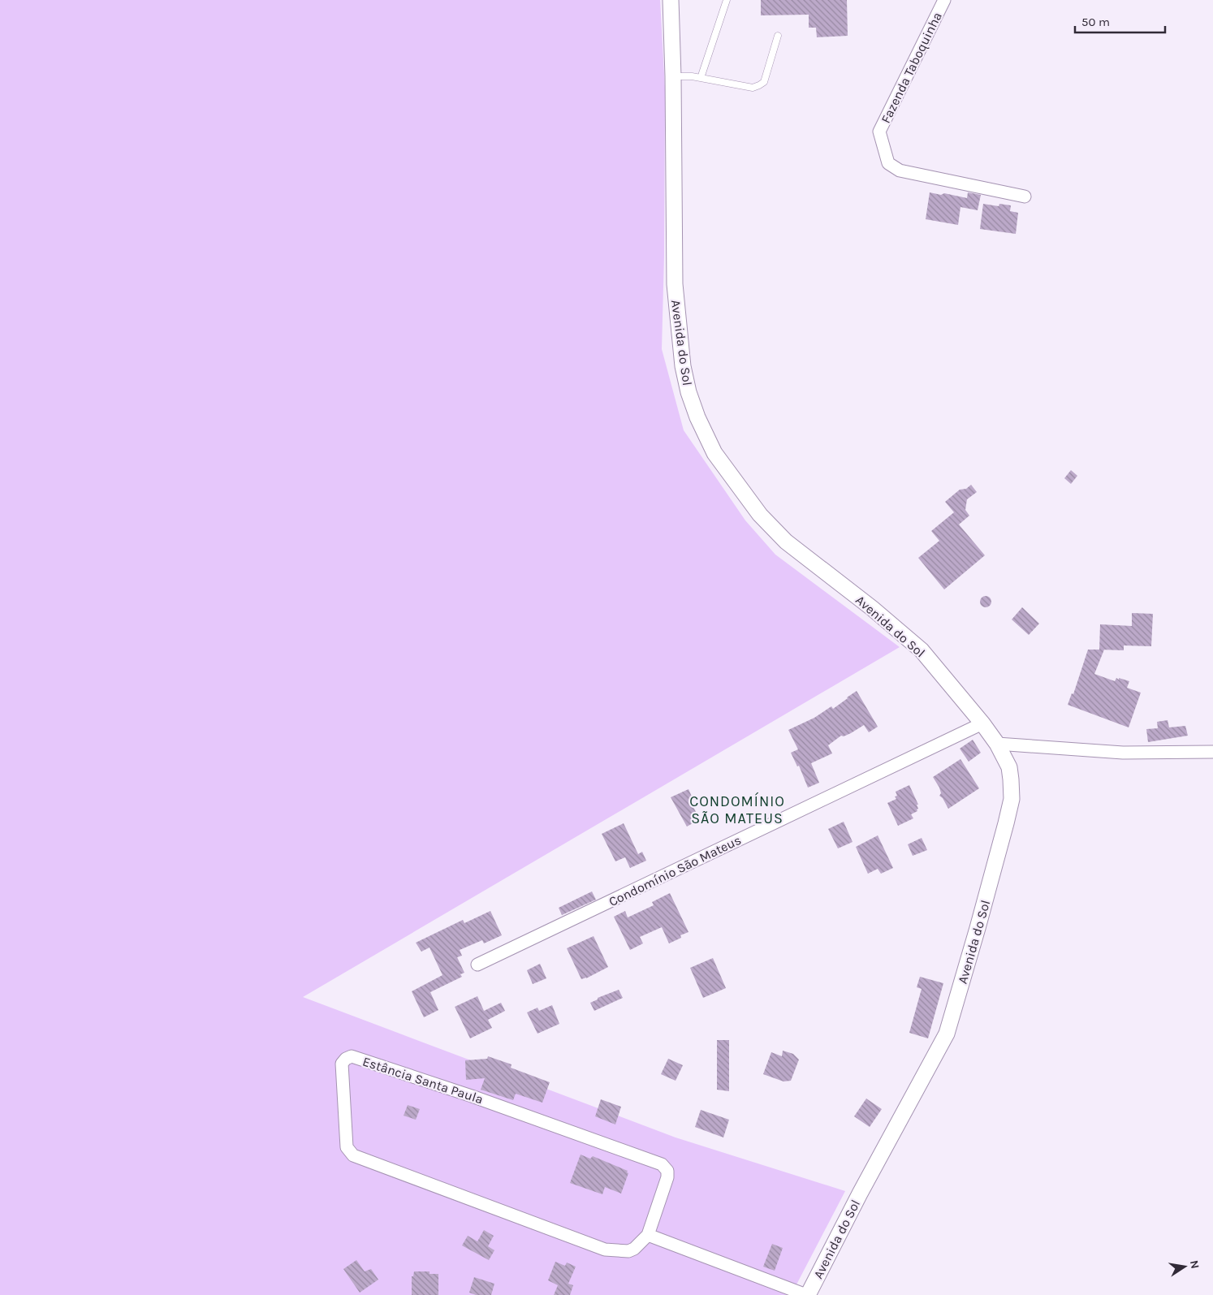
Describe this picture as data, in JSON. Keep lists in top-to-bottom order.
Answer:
{
  "streets": {
    "street": [
      "Fazenda Taboquinha",
      "Avenida do Sol",
      "Condomínio São Mateus",
      "Estância Santa Paula"
    ]
  },
  "crossings": [
    ["Avenida do Sol", "Condomínio São Mateus"]
  ],
  "districts": ["CONDOMÍNIO SÃO MATEUS"],
  "scale_bar": "50 m",
  "north": "right"
}
